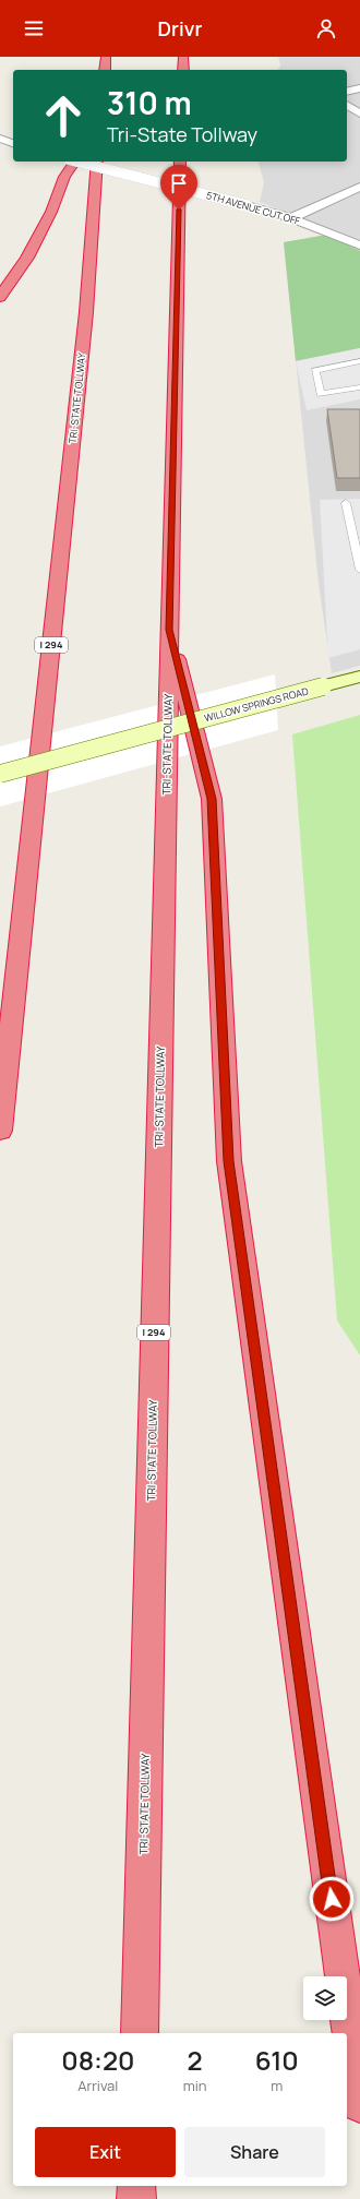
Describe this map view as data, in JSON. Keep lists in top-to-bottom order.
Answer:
{
  "streets": {
    "highway": ["TRI-STATE TOLLWAY", "I 294"],
    "main road": ["WILLOW SPRINGS ROAD"],
    "street": ["5TH AVENUE CUT OFF"]
  },
  "page": {
    "header": "Drivr",
    "turn": ["310 m", "Tri-State Tollway"],
    "eta": [
      "08:20",
      "Arrival",
      "2",
      "min",
      "610",
      "m"
    ],
    "buttons": ["Exit", "Share"]
  }
}
